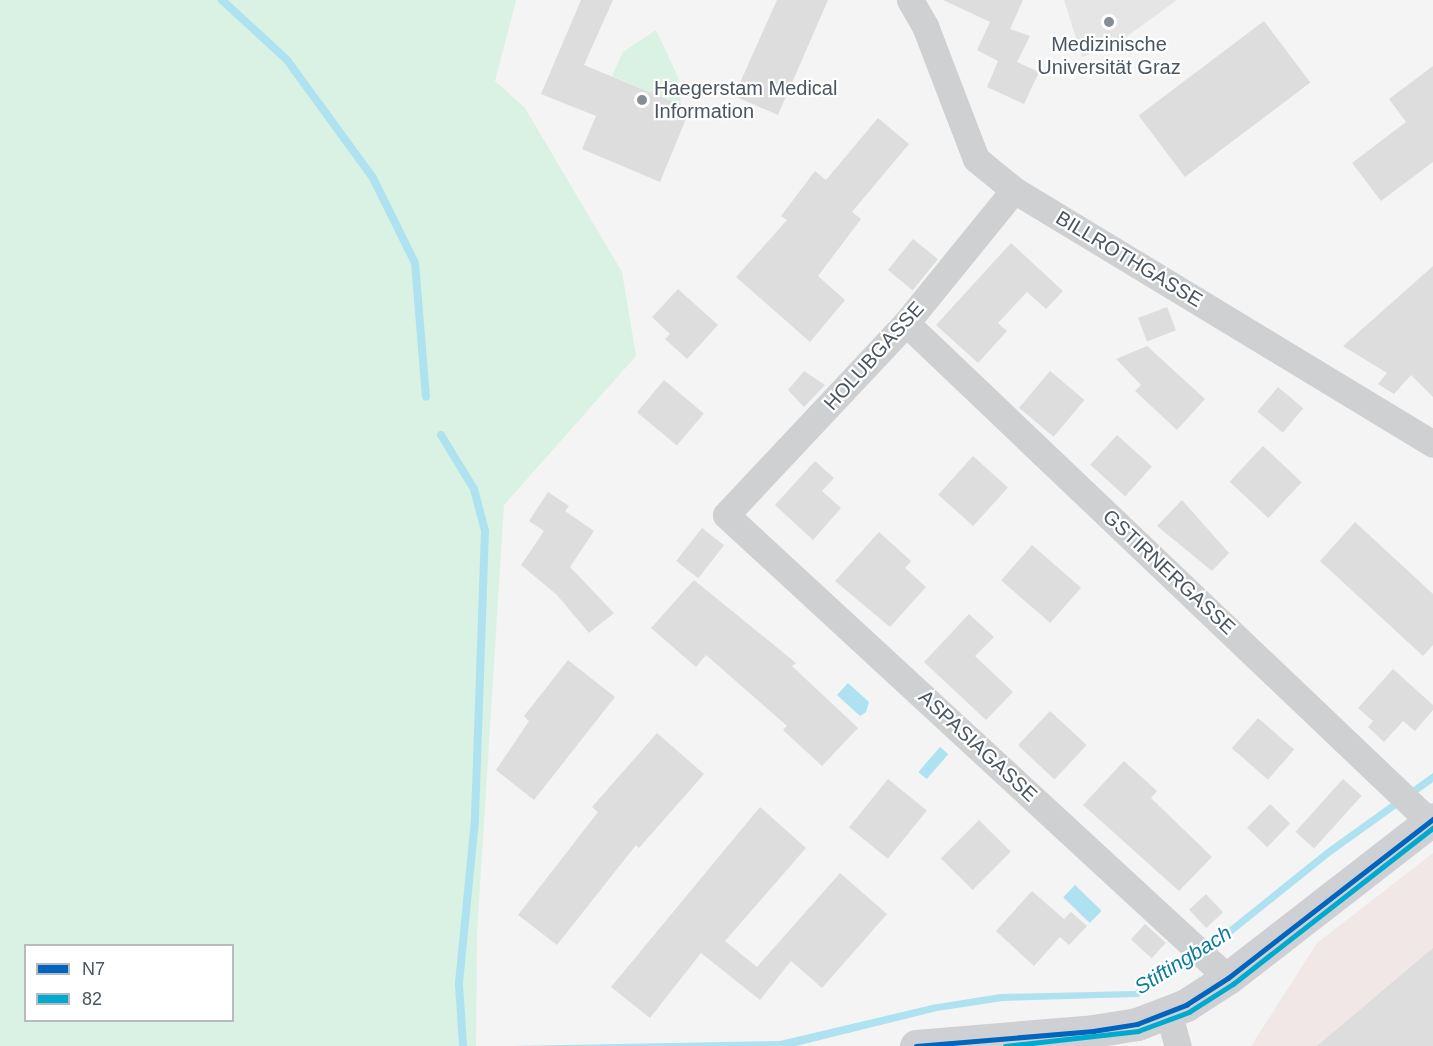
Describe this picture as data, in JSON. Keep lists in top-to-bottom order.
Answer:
{
  "streets": {
    "street": [
      "BILLROTHGASSE",
      "HOLUBGASSE",
      "GSTIRNERGASSE",
      "ASPASIAGASSE"
    ]
  },
  "crossings": [
    ["BILLROTHGASSE", "HOLUBGASSE"],
    ["HOLUBGASSE", "GSTIRNERGASSE"],
    ["HOLUBGASSE", "ASPASIAGASSE"]
  ],
  "water": ["Stiftingbach"],
  "places": ["Medizinische Universität Graz", "Haegerstam Medical Information"],
  "lines": ["transit line N7", "transit line 82"],
  "legend": ["N7", "82"]
}
